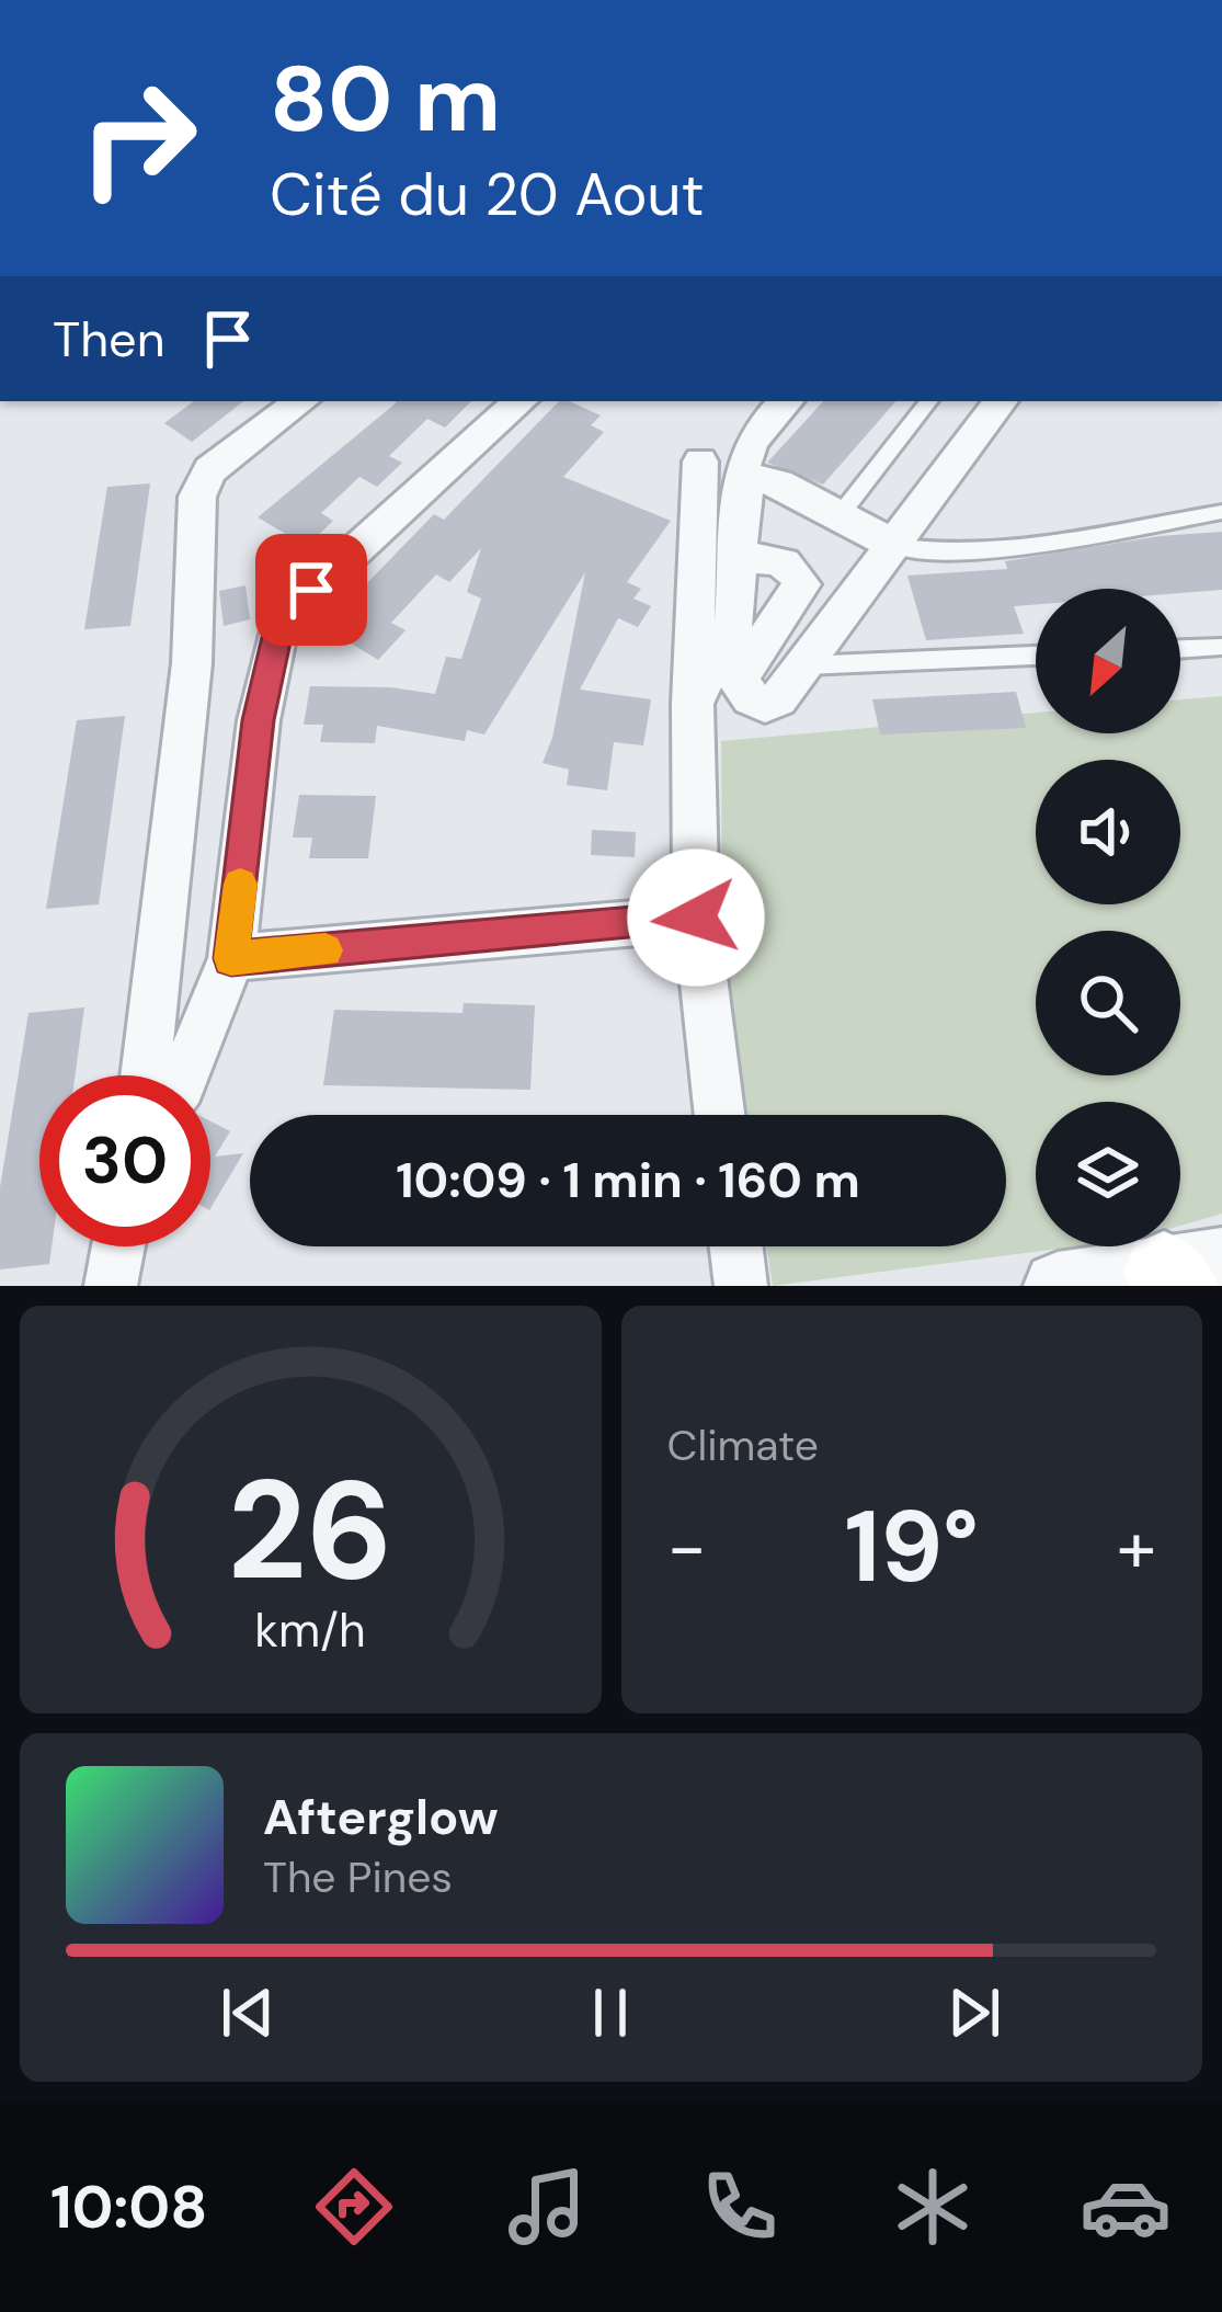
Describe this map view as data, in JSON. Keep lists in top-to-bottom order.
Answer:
{
  "north": "bottom left",
  "page": {
    "turn": ["80 m", "Cité du 20 Aout"],
    "then": "Then",
    "limit": "30",
    "trip": "10:09 · 1 min · 160 m",
    "tile": "Climate",
    "heat": ["−", "19°", "+"],
    "song": ["Afterglow", "The Pines"],
    "tabs": "10:08",
    "gauge": ["26", "km/h"]
  }
}
